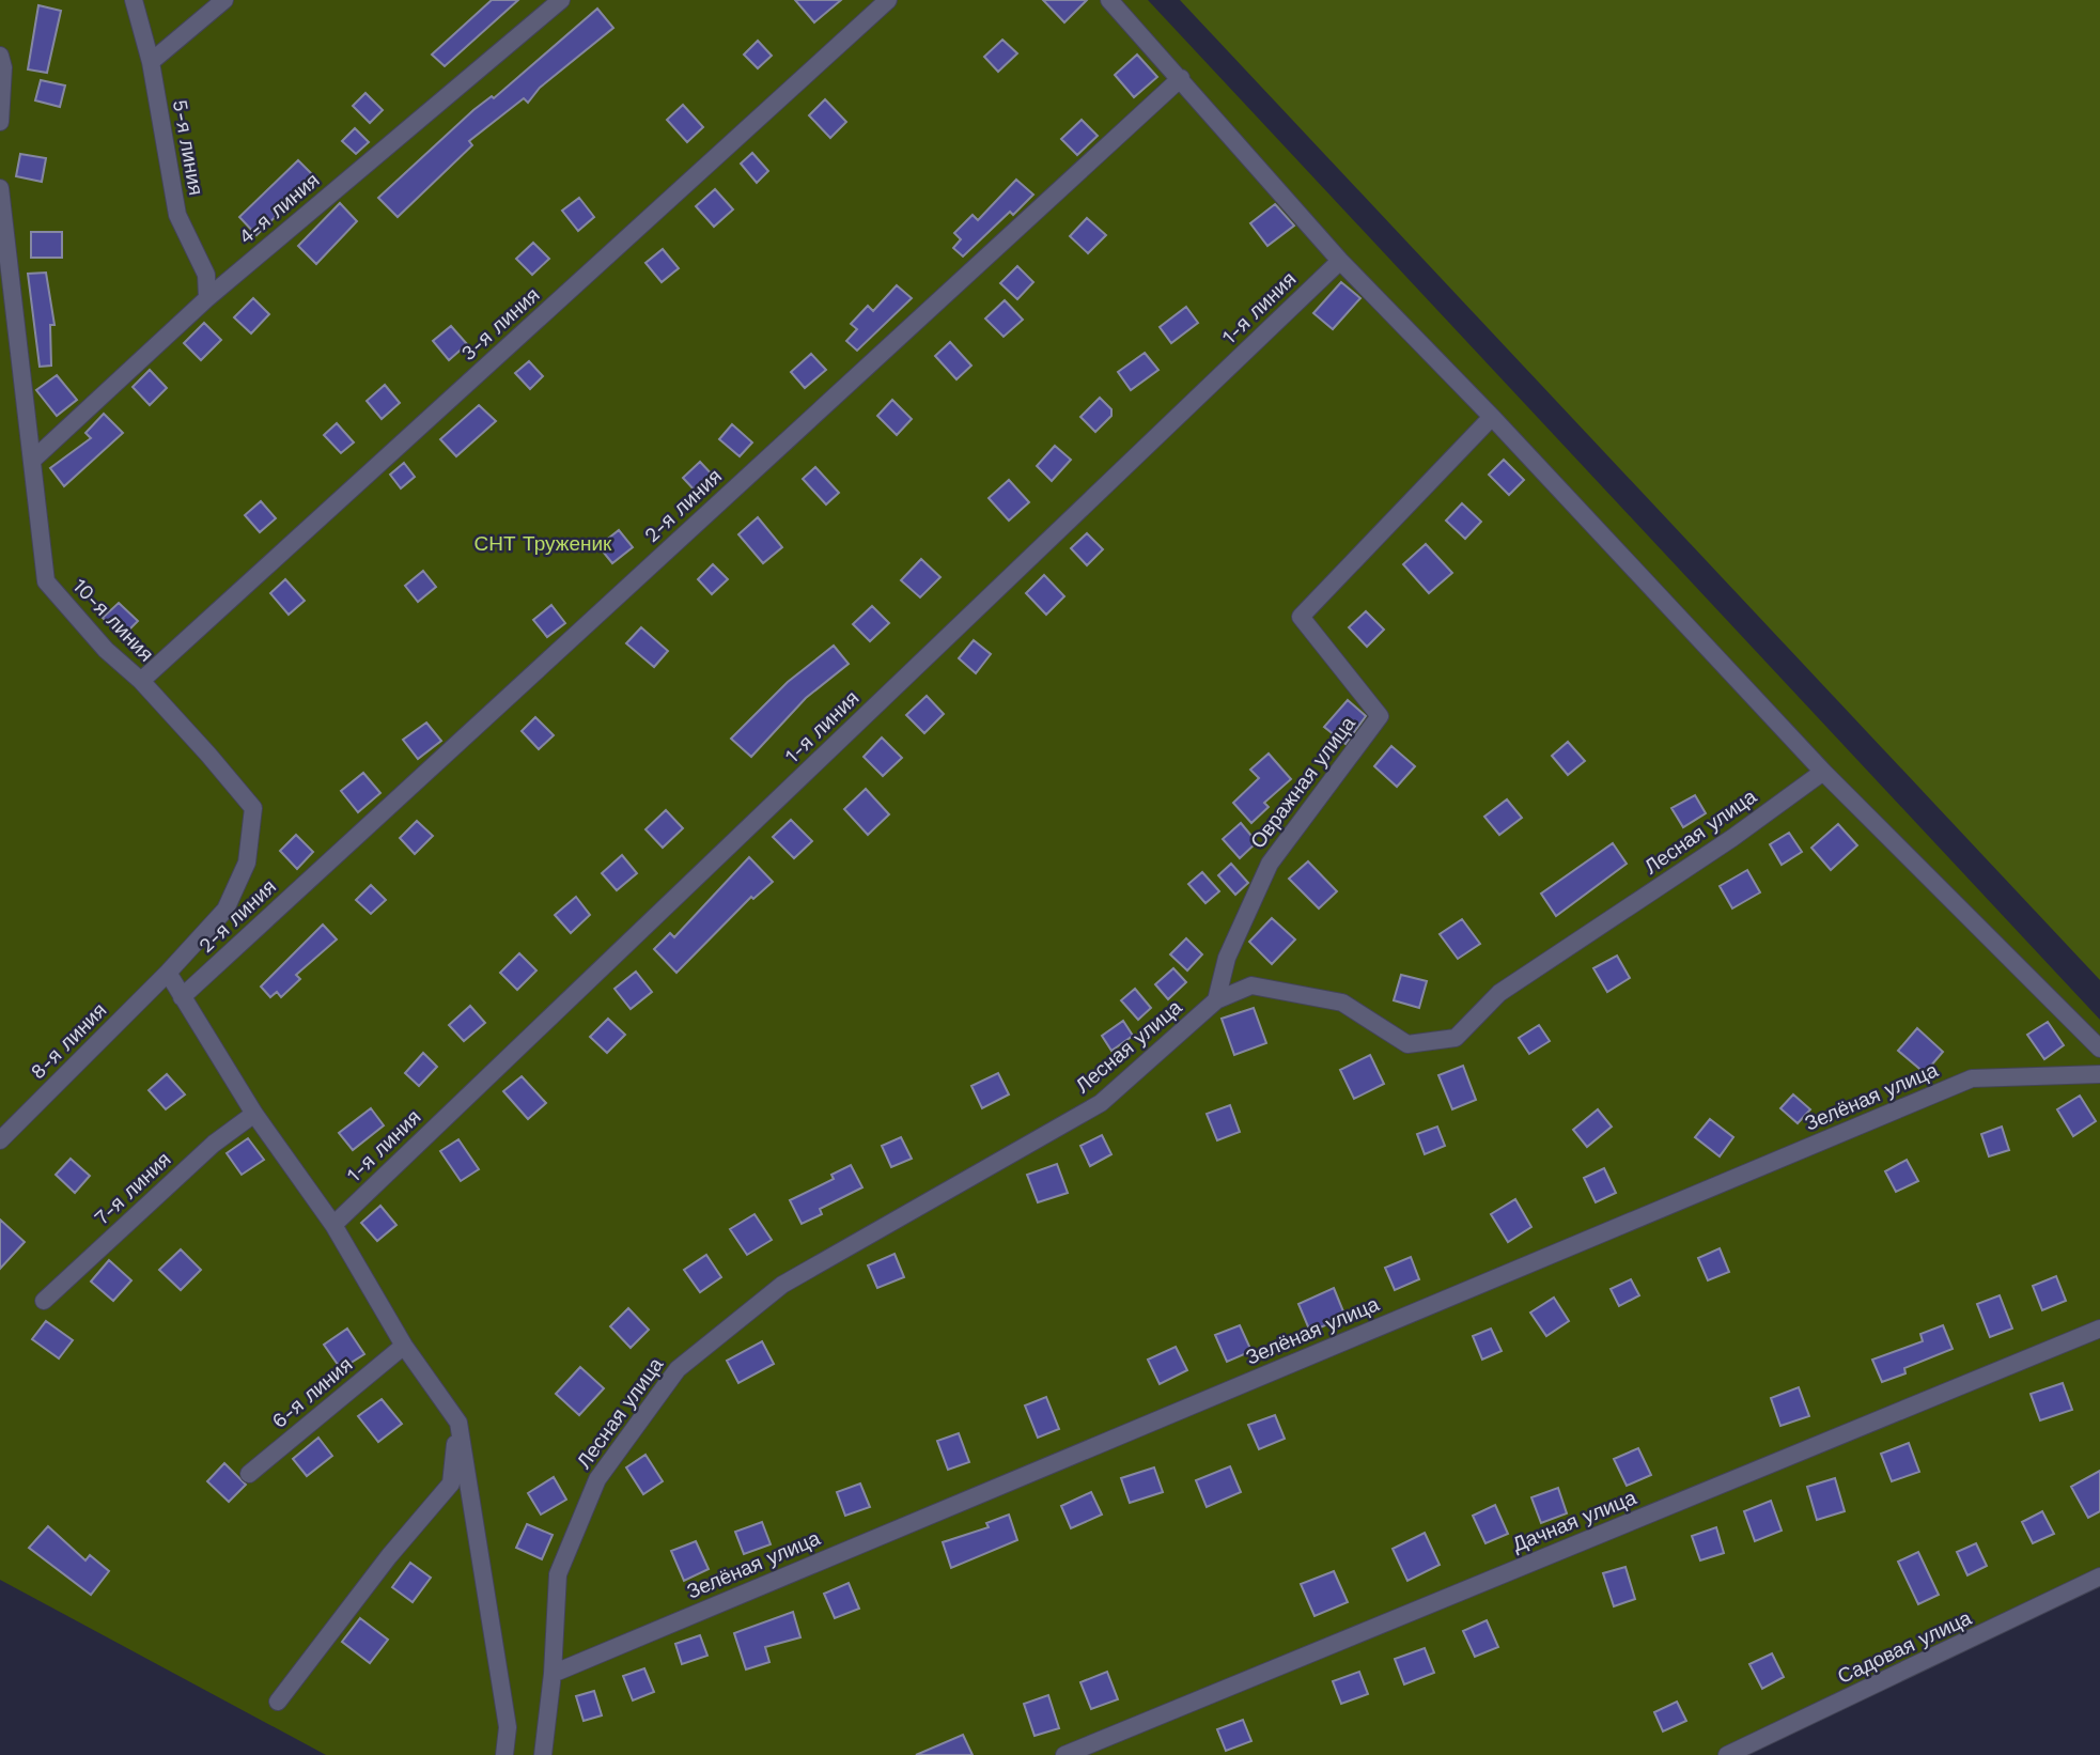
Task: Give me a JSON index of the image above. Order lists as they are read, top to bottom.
{
  "streets": {
    "street": [
      "5-я линия",
      "4-я линия",
      "1-я линия",
      "3-я линия",
      "2-я линия",
      "10-я линия",
      "Овражная улица",
      "Лесная улица",
      "8-я линия",
      "Зелёная улица",
      "7-я линия",
      "6-я линия",
      "Дачная улица",
      "Садовая улица"
    ]
  },
  "crossings": [
    ["5-я линия", "4-я линия"],
    ["4-я линия", "10-я линия"],
    ["3-я линия", "10-я линия"],
    ["10-я линия", "8-я линия"],
    ["Овражная улица", "Лесная улица"],
    ["Лесная улица", "Зелёная улица"]
  ],
  "parks": ["СНТ Труженик"]
}
